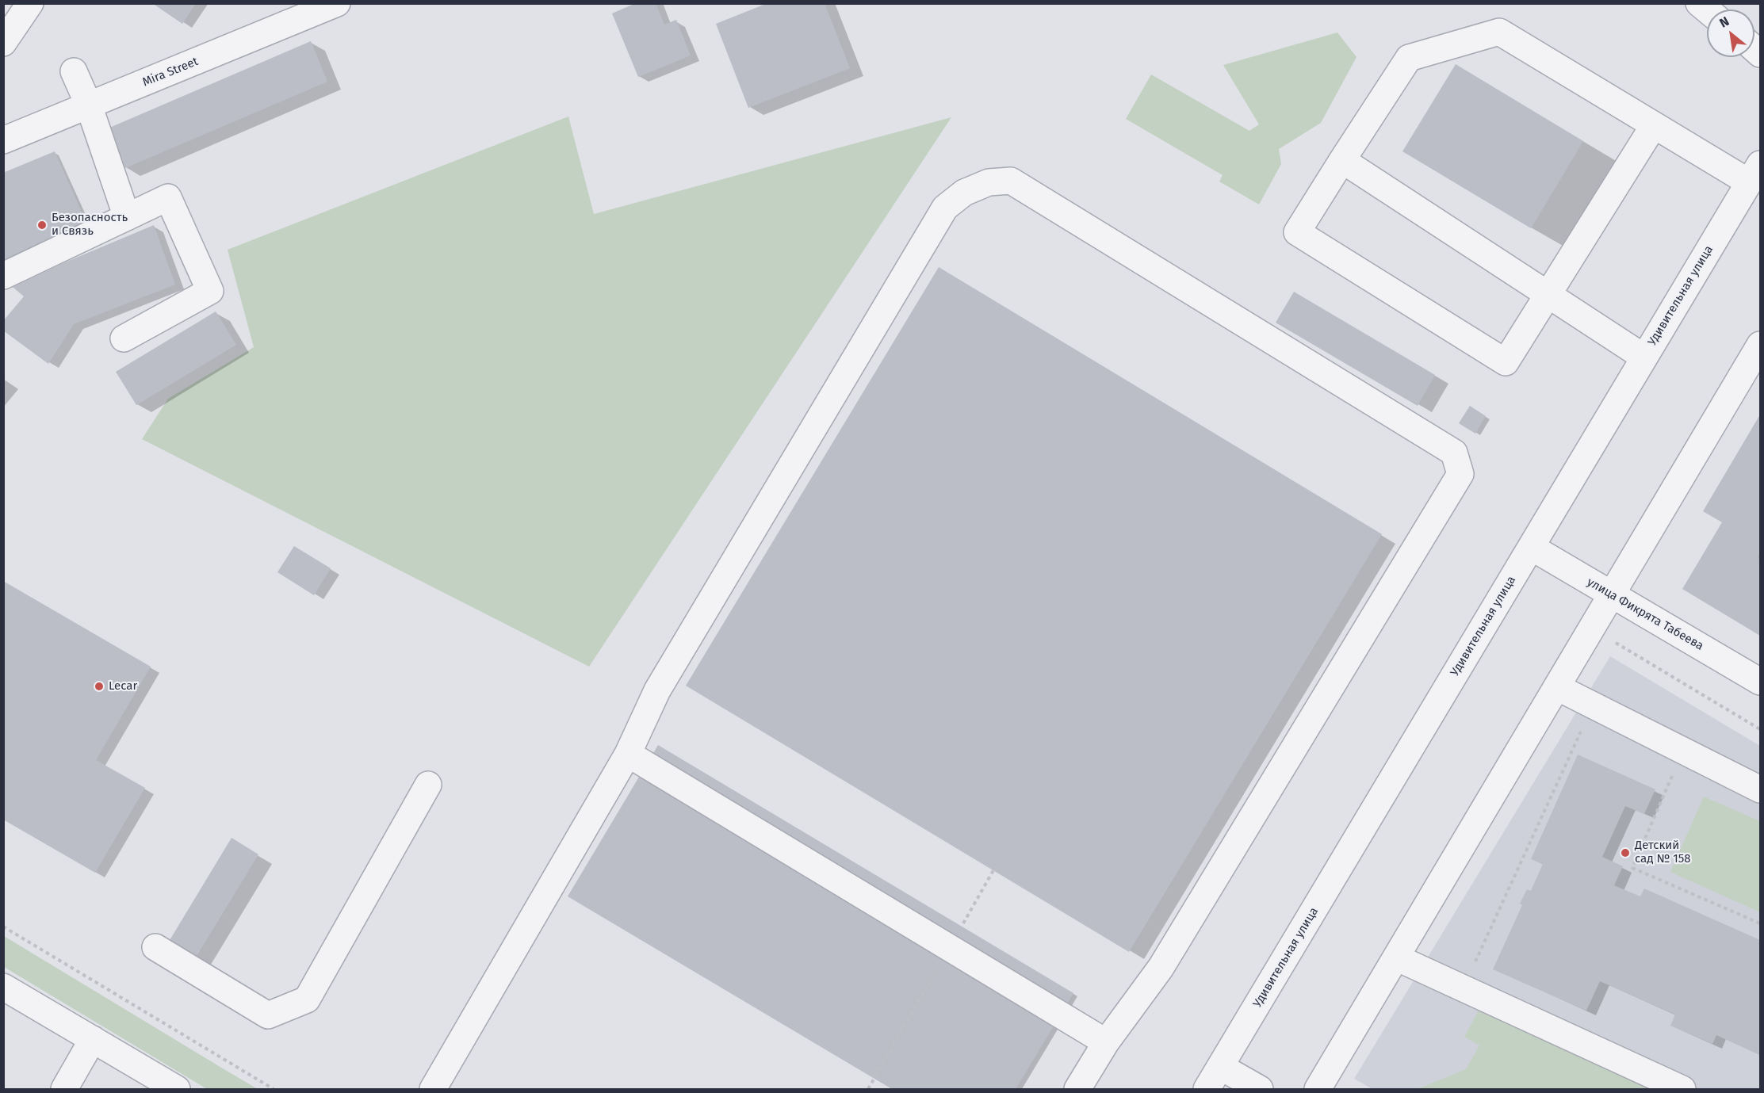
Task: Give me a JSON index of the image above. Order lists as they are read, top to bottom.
{
  "streets": {
    "street": ["Mira Street", "Удивительная улица", "улица Фикрята Табеева"]
  },
  "crossings": [
    ["Удивительная улица", "улица Фикрята Табеева"]
  ],
  "places": ["Безопасность и Связь", "Lecar", "Детский сад № 158"],
  "north": "top left"
}
